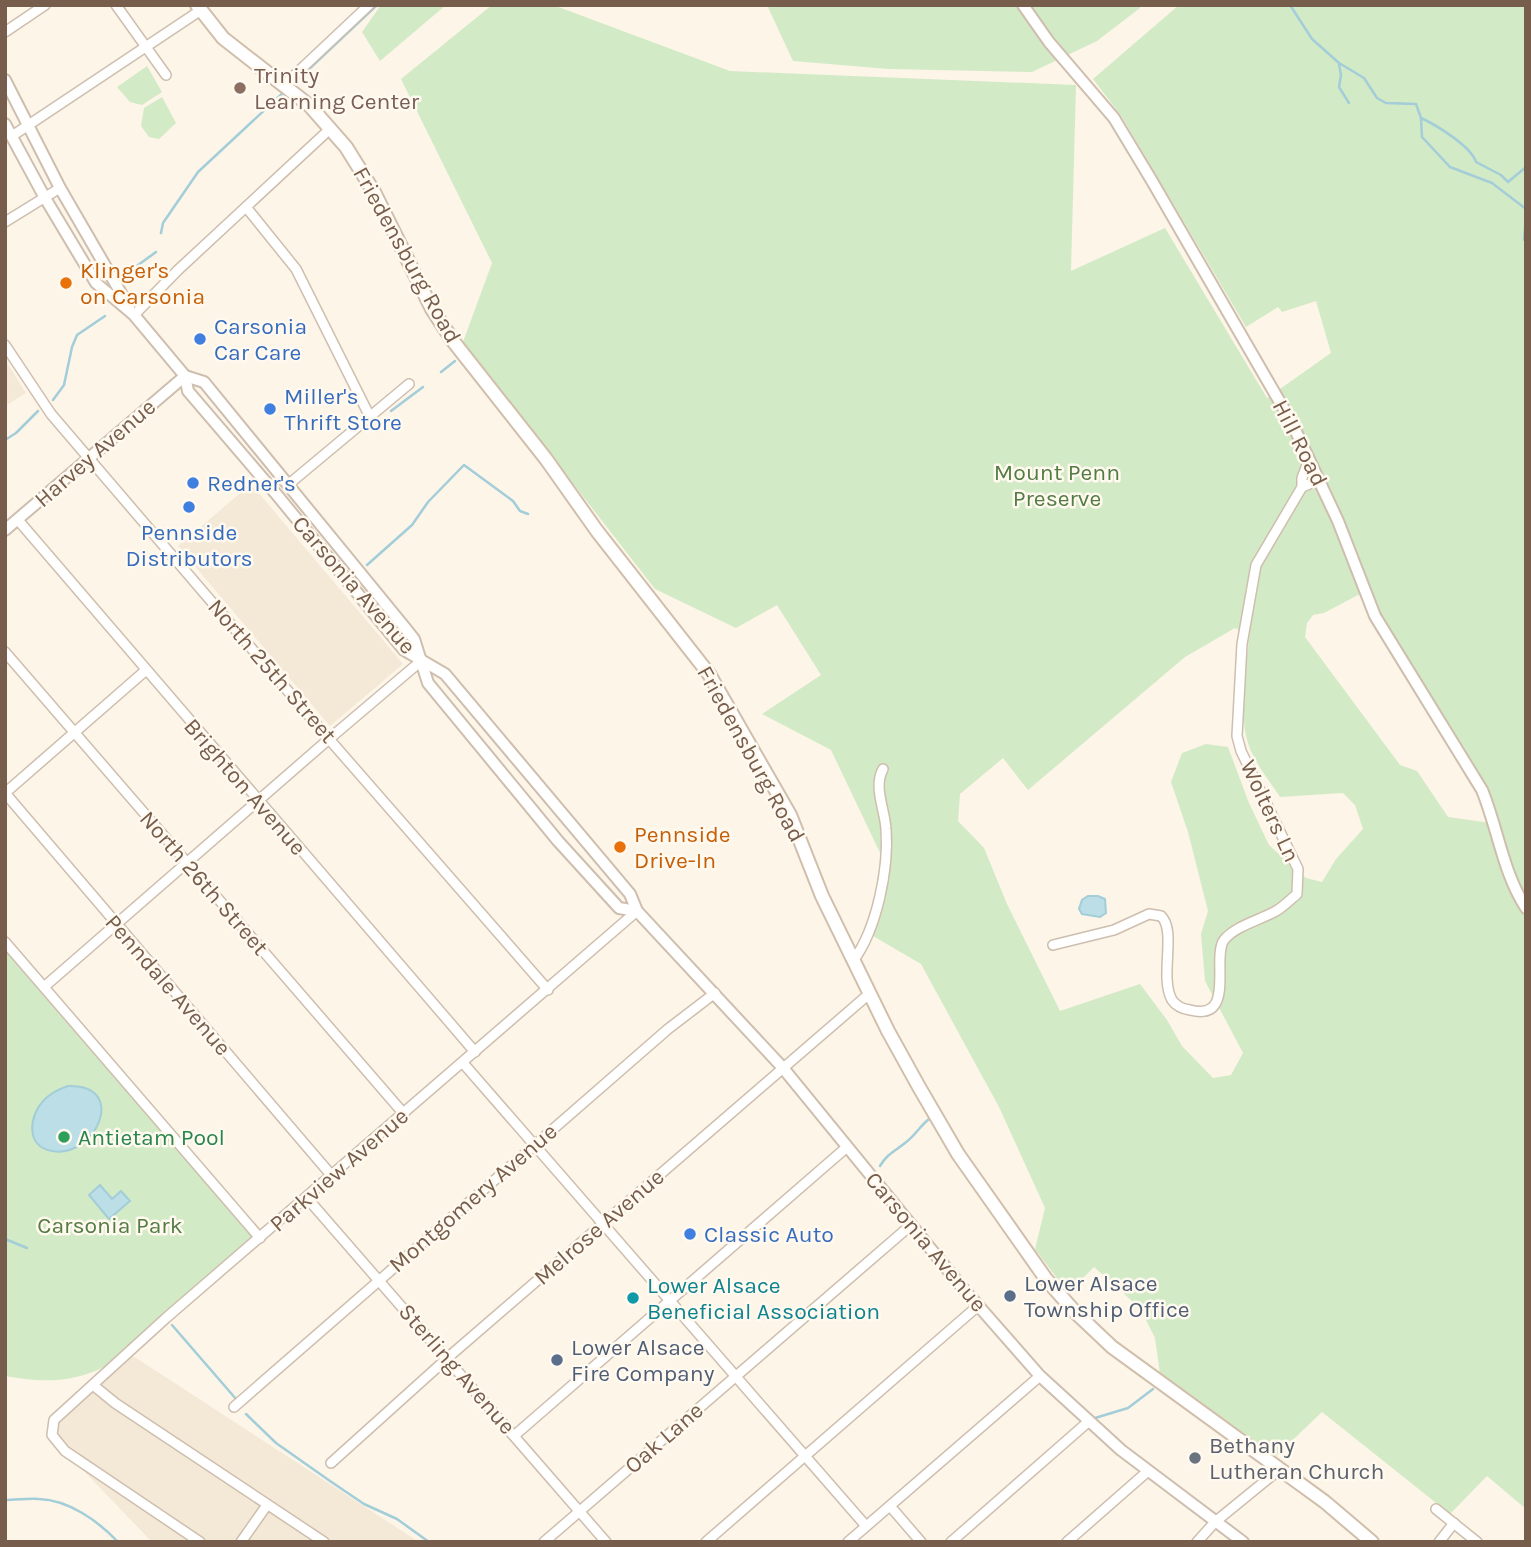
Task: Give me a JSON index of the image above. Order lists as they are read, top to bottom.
{
  "streets": {
    "main road": ["Friedensburg Road"],
    "street": [
      "Hill Road",
      "Harvey Avenue",
      "Carsonia Avenue",
      "North 25th Street",
      "Brighton Avenue",
      "Wolters Ln",
      "North 26th Street",
      "Penndale Avenue",
      "Parkview Avenue",
      "Montgomery Avenue",
      "Melrose Avenue",
      "Sterling Avenue",
      "Oak Lane"
    ]
  },
  "crossings": [
    ["Friedensburg Road", "Melrose Avenue"],
    ["Harvey Avenue", "Carsonia Avenue"],
    ["Harvey Avenue", "North 25th Street"],
    ["Harvey Avenue", "Brighton Avenue"],
    ["Carsonia Avenue", "Parkview Avenue"],
    ["Carsonia Avenue", "Montgomery Avenue"],
    ["Carsonia Avenue", "Melrose Avenue"],
    ["Carsonia Avenue", "Oak Lane"],
    ["North 25th Street", "Parkview Avenue"],
    ["Brighton Avenue", "Parkview Avenue"],
    ["North 26th Street", "Parkview Avenue"],
    ["Penndale Avenue", "Parkview Avenue"],
    ["Parkview Avenue", "Sterling Avenue"],
    ["Montgomery Avenue", "Sterling Avenue"],
    ["Melrose Avenue", "Sterling Avenue"],
    ["Sterling Avenue", "Oak Lane"]
  ],
  "parks": ["Mount Penn Preserve", "Carsonia Park"],
  "places": [
    "Trinity Learning Center",
    "Klinger's on Carsonia",
    "Carsonia Car Care",
    "Miller's Thrift Store",
    "Redner's",
    "Pennside Distributors",
    "Pennside Drive-In",
    "Antietam Pool",
    "Classic Auto",
    "Lower Alsace Township Office",
    "Lower Alsace Beneficial Association",
    "Lower Alsace Fire Company",
    "Bethany Lutheran Church"
  ]
}
